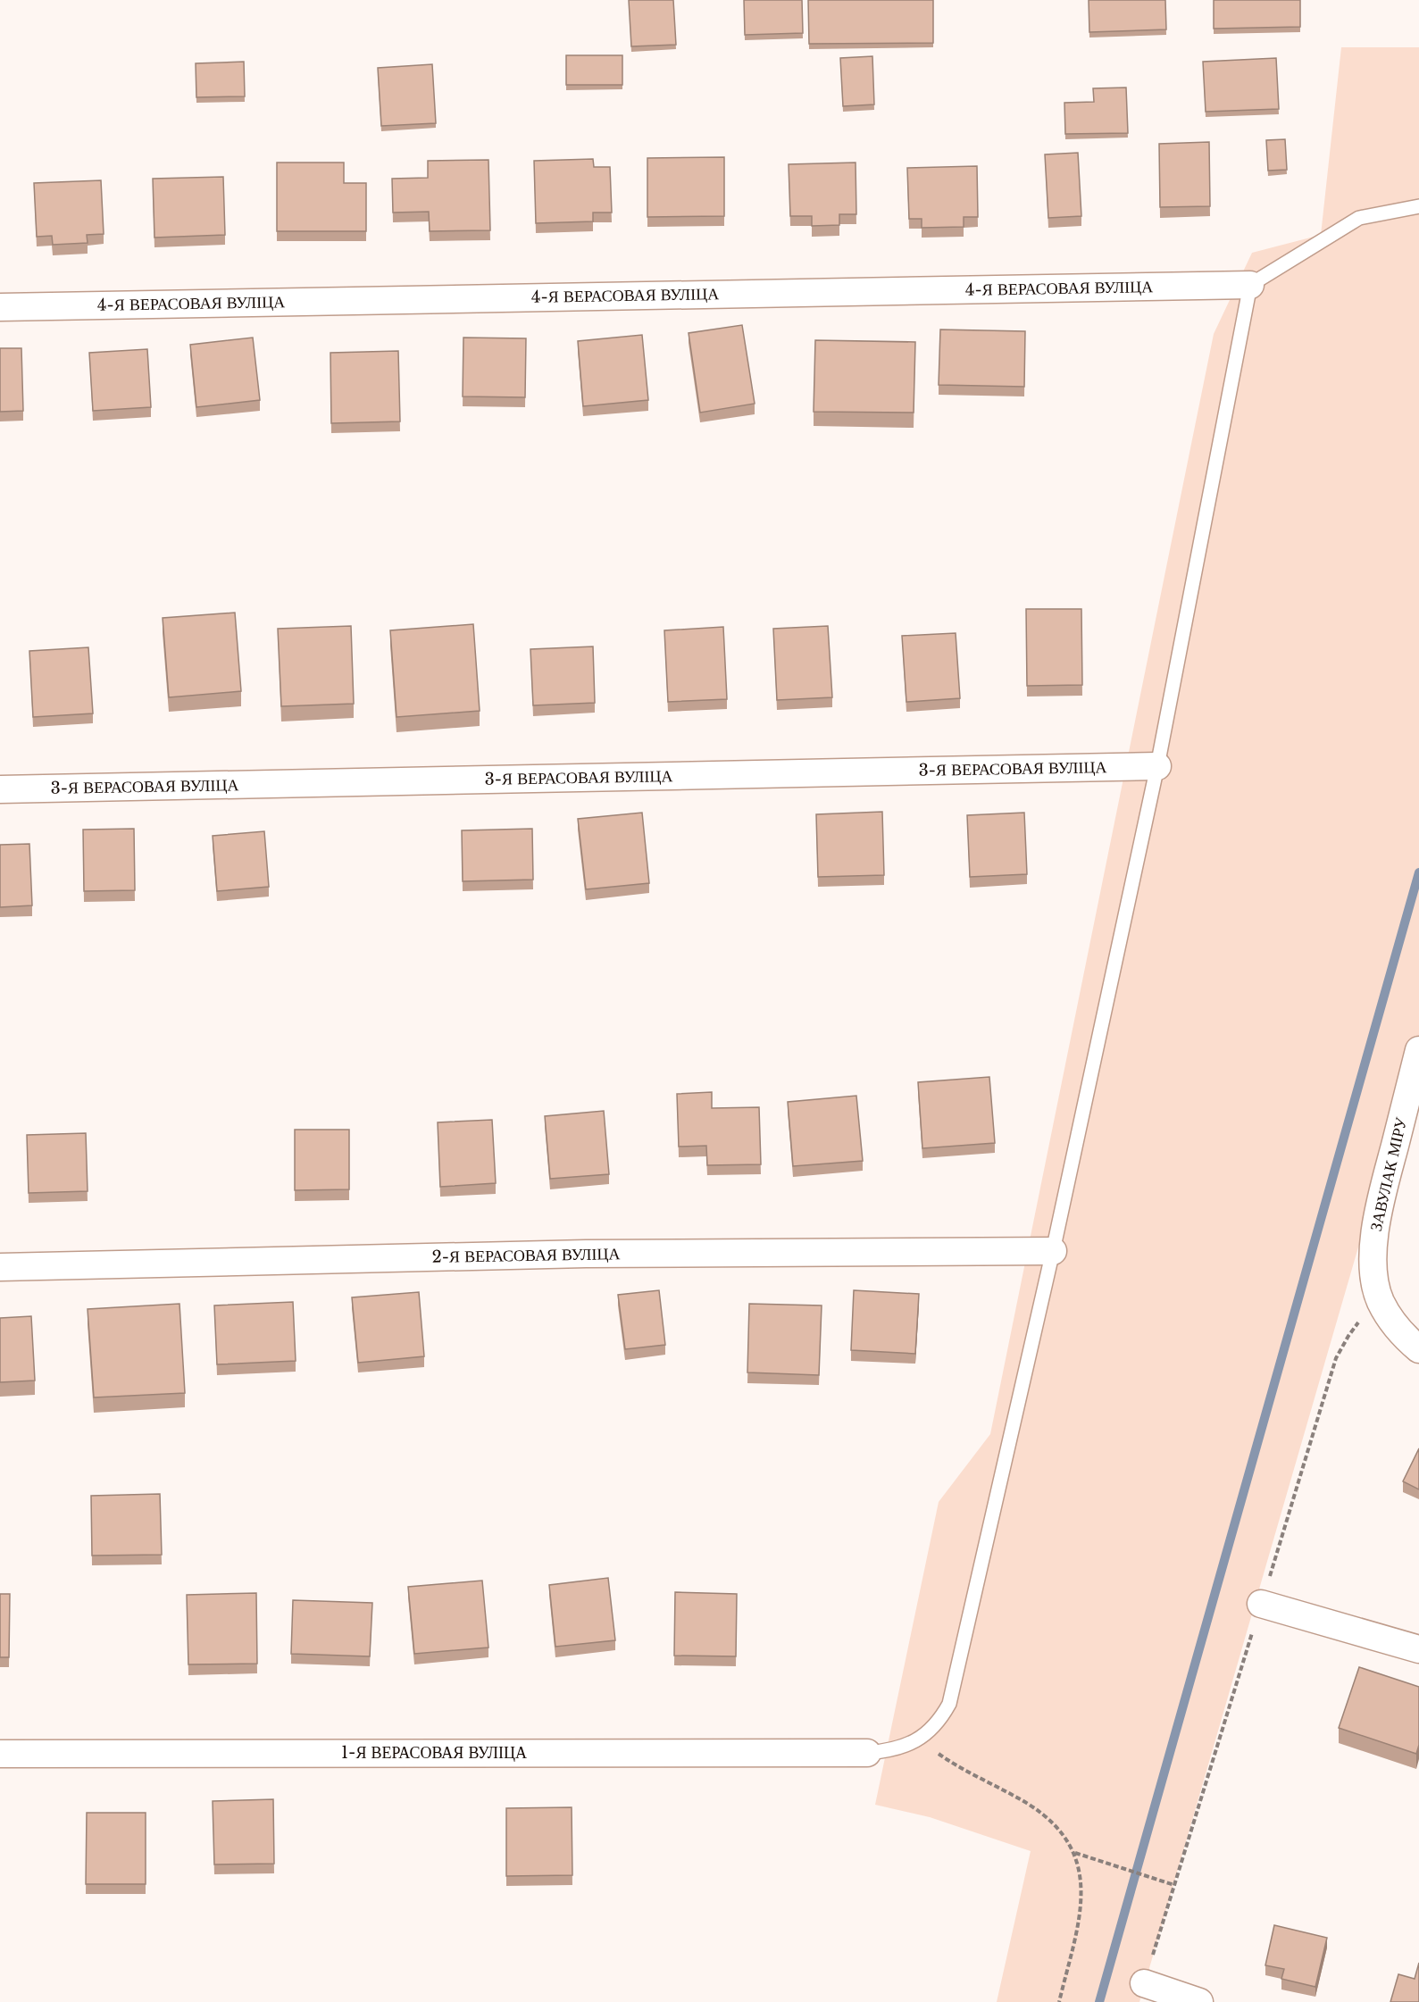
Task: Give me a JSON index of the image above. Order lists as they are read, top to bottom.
{
  "streets": {
    "street": [
      "4-Я ВЕРАСОВАЯ ВУЛІЦА",
      "3-Я ВЕРАСОВАЯ ВУЛІЦА",
      "ЗАВУЛАК МІРУ",
      "2-Я ВЕРАСОВАЯ ВУЛІЦА",
      "1-Я ВЕРАСОВАЯ ВУЛІЦА"
    ]
  }
}
